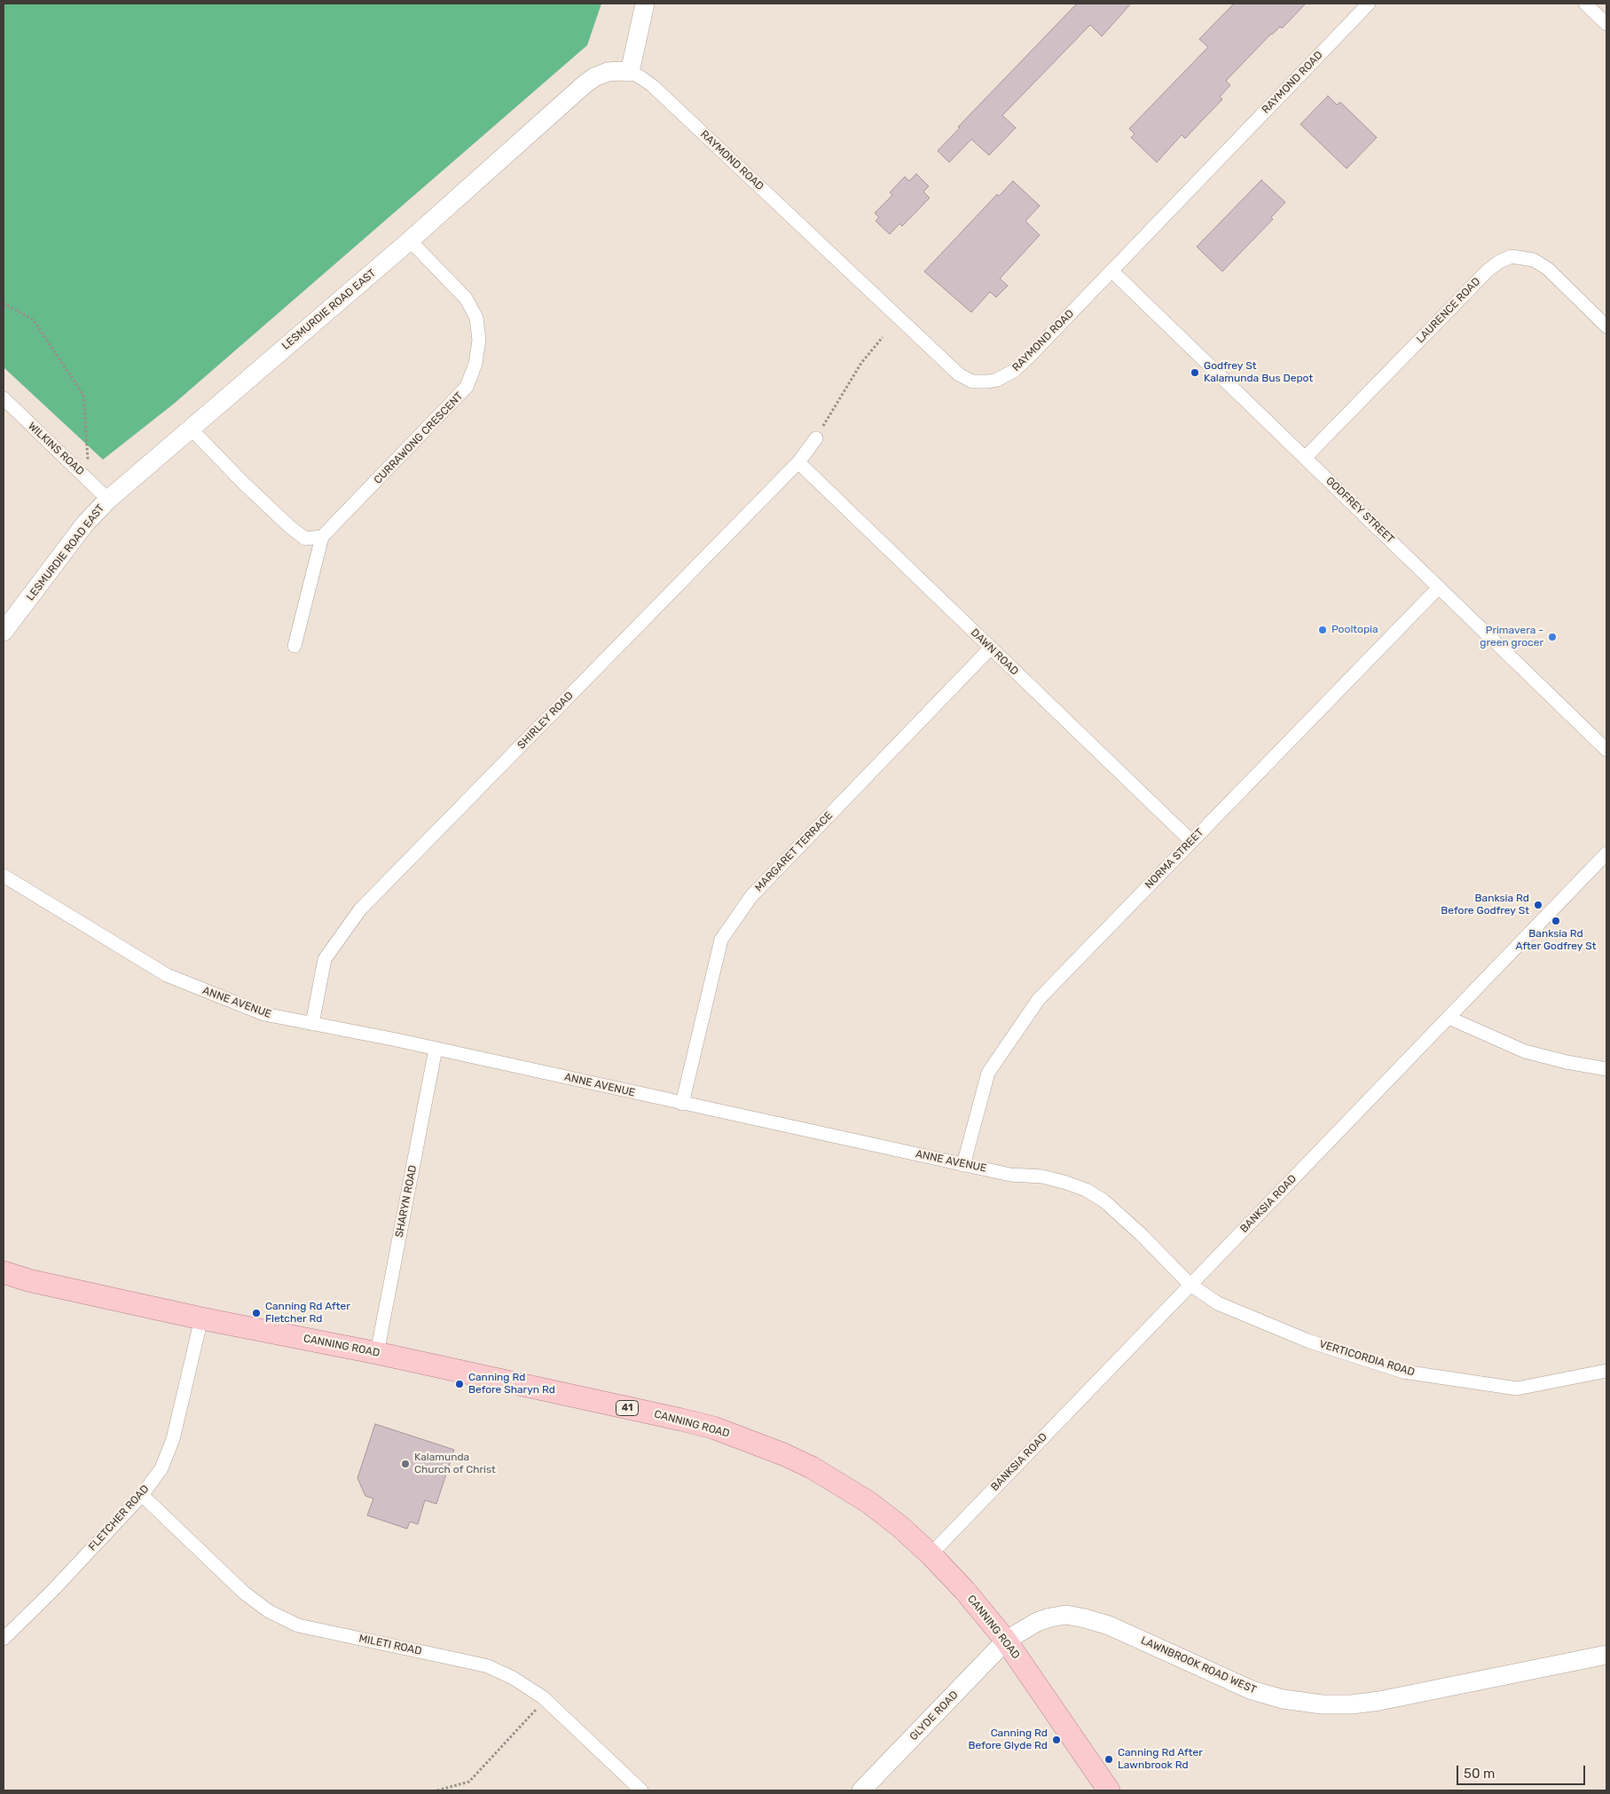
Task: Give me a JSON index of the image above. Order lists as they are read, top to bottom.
{
  "streets": {
    "main road": ["CANNING ROAD", "41"],
    "street": [
      "RAYMOND ROAD",
      "LESMURDIE ROAD EAST",
      "LAURENCE ROAD",
      "CURRAWONG CRESCENT",
      "WILKINS ROAD",
      "GODFREY STREET",
      "DAWN ROAD",
      "SHIRLEY ROAD",
      "MARGARET TERRACE",
      "NORMA STREET",
      "ANNE AVENUE",
      "SHARYN ROAD",
      "BANKSIA ROAD",
      "VERTICORDIA ROAD",
      "FLETCHER ROAD",
      "MILETI ROAD",
      "LAWNBROOK ROAD WEST",
      "GLYDE ROAD"
    ]
  },
  "crossings": [
    ["RAYMOND ROAD", "LESMURDIE ROAD EAST"],
    ["RAYMOND ROAD", "GODFREY STREET"],
    ["LESMURDIE ROAD EAST", "CURRAWONG CRESCENT"],
    ["LESMURDIE ROAD EAST", "WILKINS ROAD"],
    ["LAURENCE ROAD", "GODFREY STREET"],
    ["GODFREY STREET", "NORMA STREET"],
    ["DAWN ROAD", "SHIRLEY ROAD"],
    ["DAWN ROAD", "MARGARET TERRACE"],
    ["DAWN ROAD", "NORMA STREET"],
    ["SHIRLEY ROAD", "ANNE AVENUE"],
    ["MARGARET TERRACE", "ANNE AVENUE"],
    ["NORMA STREET", "ANNE AVENUE"],
    ["ANNE AVENUE", "SHARYN ROAD"],
    ["ANNE AVENUE", "BANKSIA ROAD"],
    ["ANNE AVENUE", "VERTICORDIA ROAD"],
    ["SHARYN ROAD", "CANNING ROAD"],
    ["BANKSIA ROAD", "CANNING ROAD"],
    ["BANKSIA ROAD", "VERTICORDIA ROAD"],
    ["CANNING ROAD", "FLETCHER ROAD"],
    ["CANNING ROAD", "LAWNBROOK ROAD WEST"],
    ["CANNING ROAD", "GLYDE ROAD"],
    ["FLETCHER ROAD", "MILETI ROAD"],
    ["LAWNBROOK ROAD WEST", "GLYDE ROAD"]
  ],
  "places": [
    "Godfrey St Kalamunda Bus Depot",
    "Pooltopia",
    "Primavera - green grocer",
    "Banksia Rd Before Godfrey St",
    "Banksia Rd After Godfrey St",
    "Canning Rd After Fletcher Rd",
    "Canning Rd Before Sharyn Rd",
    "Kalamunda Church of Christ",
    "Canning Rd Before Glyde Rd",
    "Canning Rd After Lawnbrook Rd"
  ],
  "scale_bar": "50 m"
}
